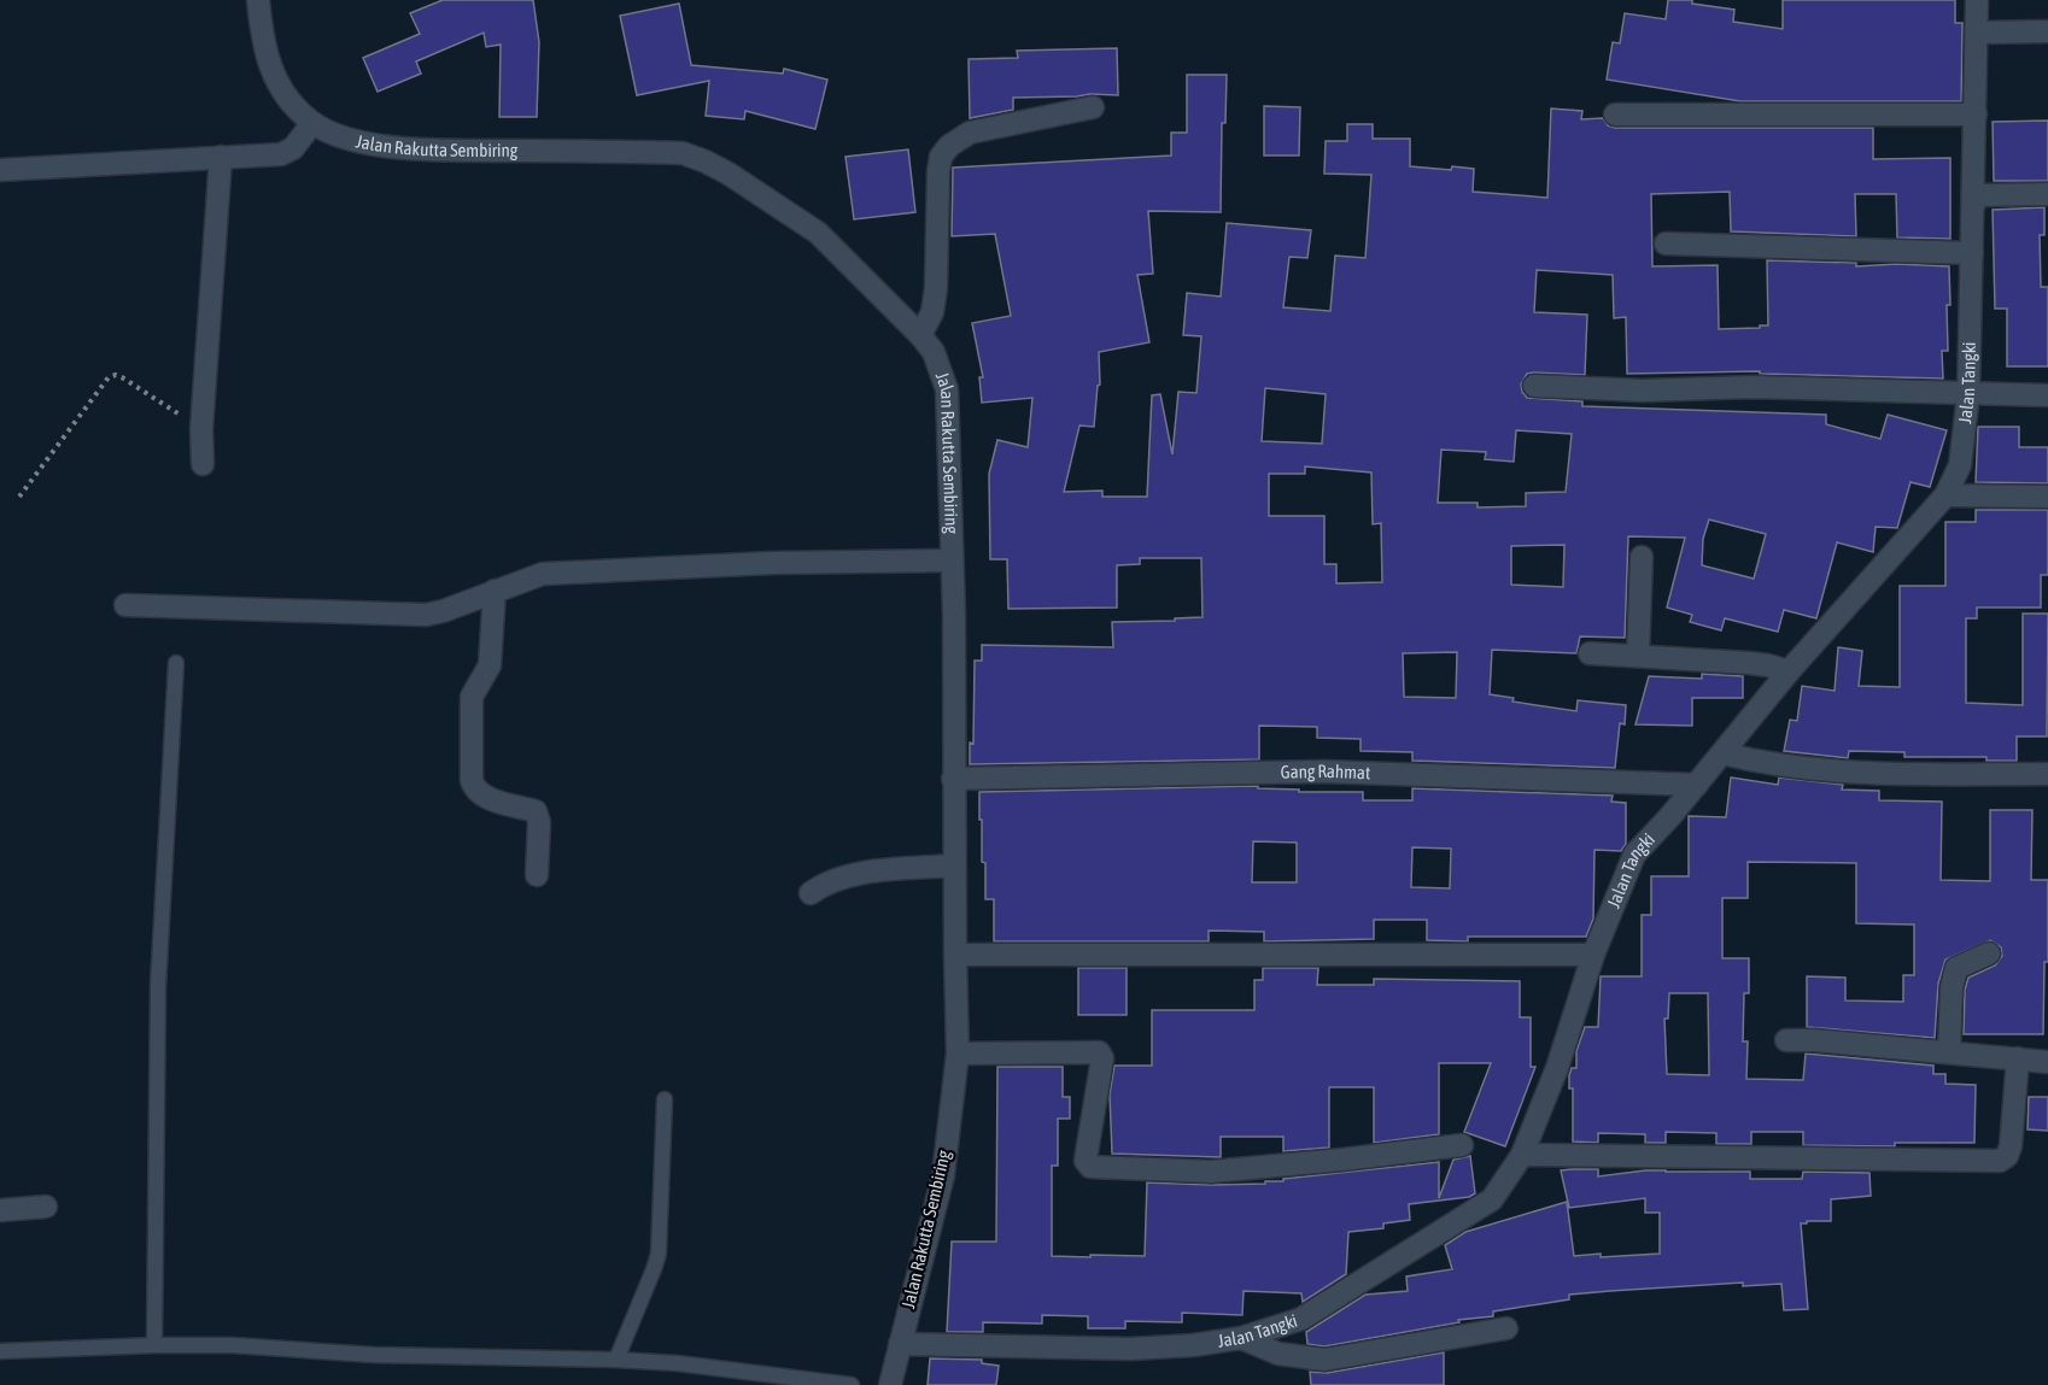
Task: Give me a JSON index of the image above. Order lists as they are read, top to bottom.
{
  "streets": {
    "street": ["Jalan Rakutta Sembiring", "Jalan Tangki", "Gang Rahmat"]
  },
  "crossings": [
    ["Jalan Rakutta Sembiring", "Jalan Tangki"],
    ["Jalan Rakutta Sembiring", "Gang Rahmat"],
    ["Jalan Tangki", "Gang Rahmat"]
  ]
}
